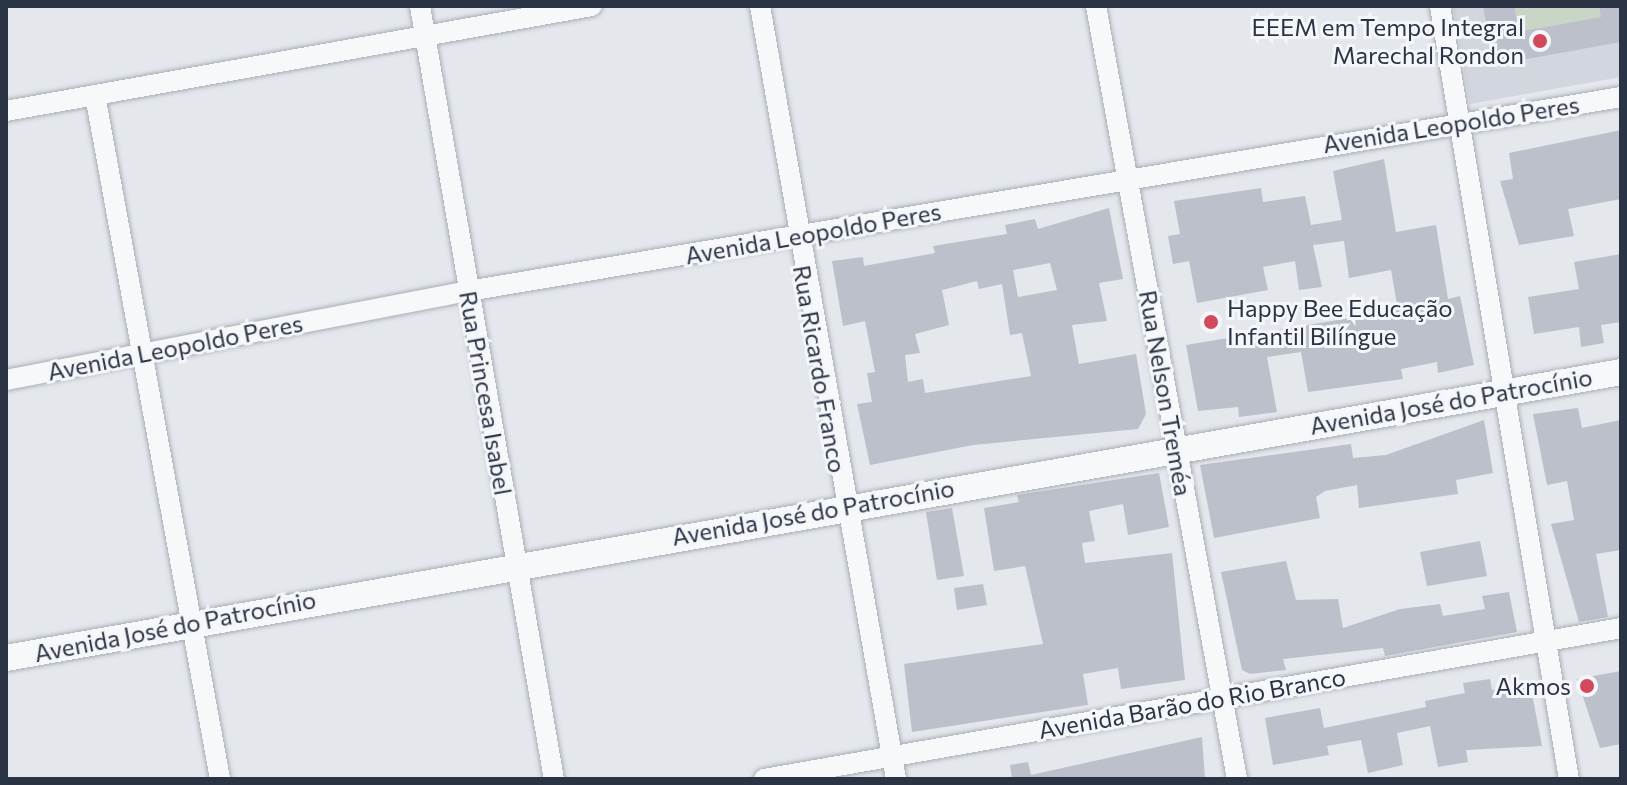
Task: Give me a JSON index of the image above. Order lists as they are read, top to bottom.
{
  "streets": {
    "street": [
      "Avenida Leopoldo Peres",
      "Rua Ricardo Franco",
      "Rua Princesa Isabel",
      "Rua Nelson Treméa",
      "Avenida José do Patrocínio",
      "Avenida Barão do Rio Branco"
    ]
  },
  "crossings": [
    ["Avenida Leopoldo Peres", "Rua Ricardo Franco"],
    ["Avenida Leopoldo Peres", "Rua Princesa Isabel"],
    ["Avenida Leopoldo Peres", "Rua Nelson Treméa"],
    ["Rua Ricardo Franco", "Avenida José do Patrocínio"],
    ["Rua Ricardo Franco", "Avenida Barão do Rio Branco"],
    ["Rua Princesa Isabel", "Avenida José do Patrocínio"],
    ["Rua Nelson Treméa", "Avenida José do Patrocínio"],
    ["Rua Nelson Treméa", "Avenida Barão do Rio Branco"]
  ],
  "places": ["EEEM em Tempo Integral Marechal Rondon", "Happy Bee Educação Infantil Bilíngue", "Akmos"]
}
